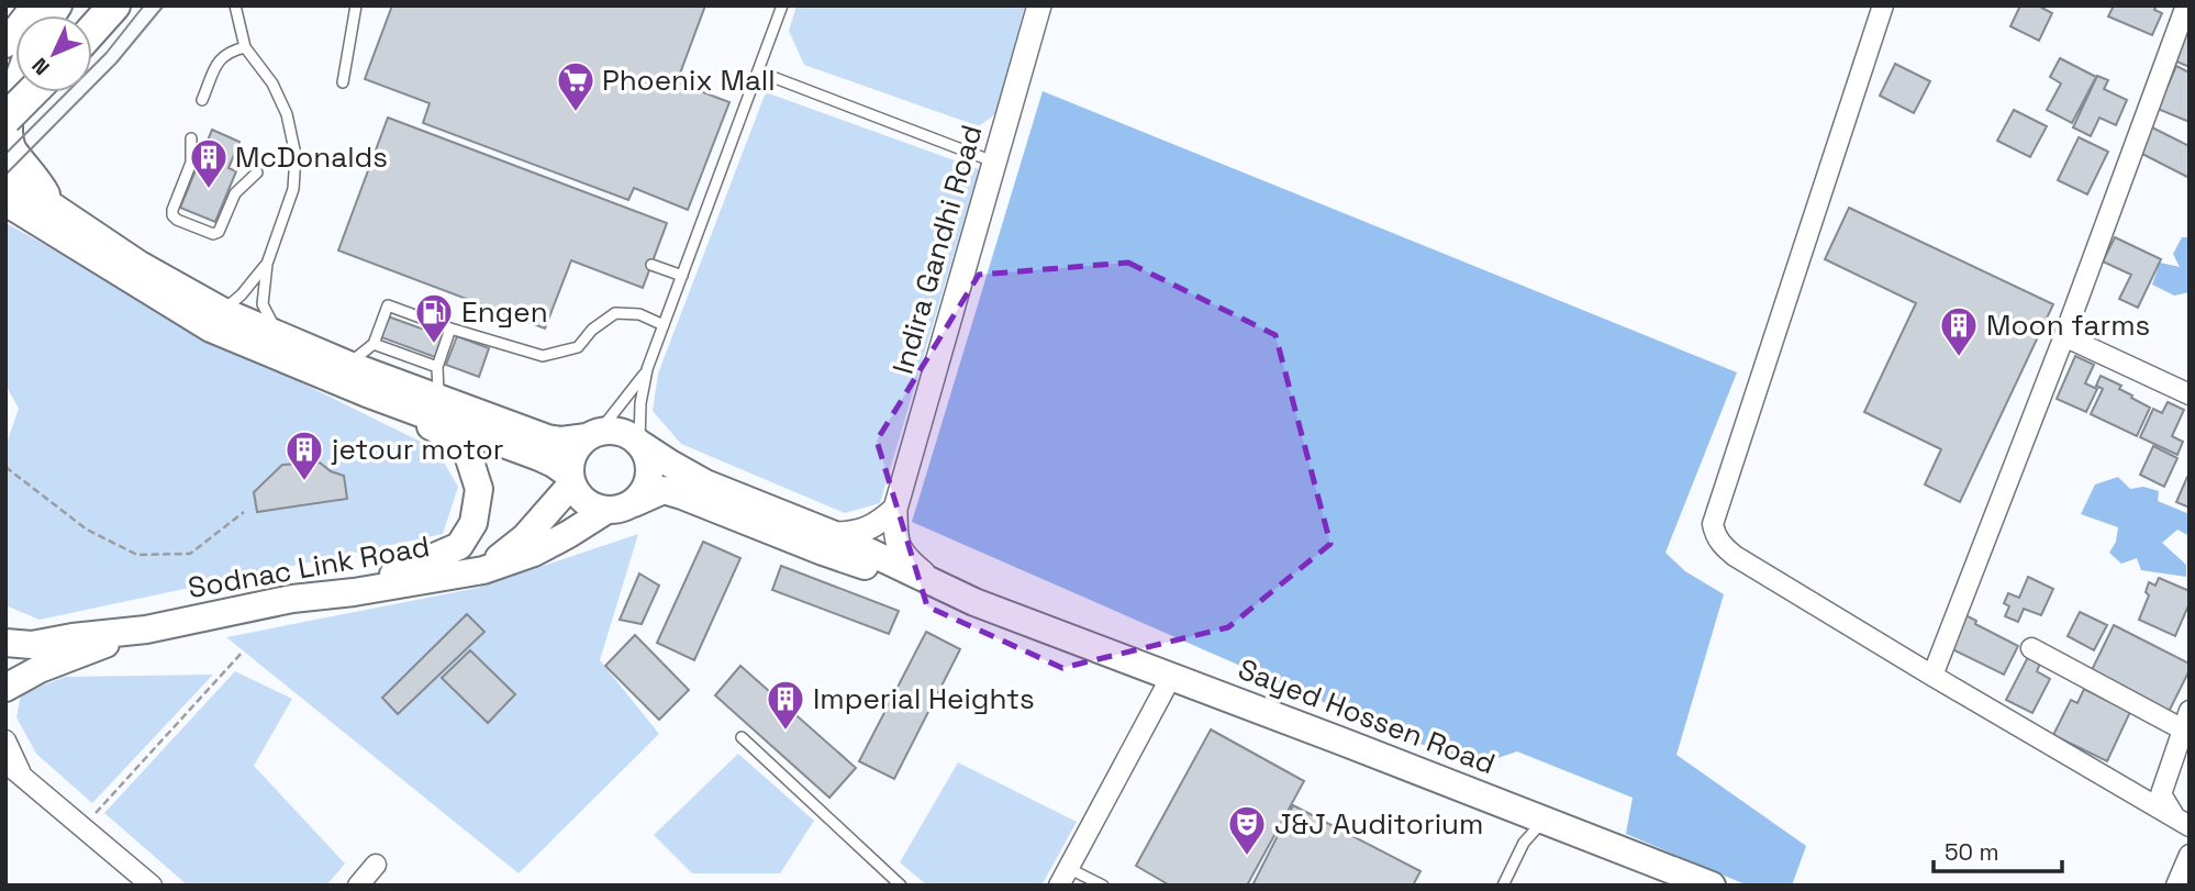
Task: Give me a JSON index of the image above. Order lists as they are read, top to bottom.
{
  "streets": {
    "main road": ["Sodnac Link Road", "Sayed Hossen Road"],
    "street": ["Indira Gandhi Road"]
  },
  "crossings": [
    ["Indira Gandhi Road", "Sayed Hossen Road"],
    ["Sodnac Link Road", "Sayed Hossen Road"]
  ],
  "places": {
    "supermarket": ["Phoenix Mall"],
    "building": [
      "McDonalds",
      "Moon farms",
      "jetour motor",
      "Imperial Heights"
    ],
    "fuel station": ["Engen"],
    "theatre": ["J&J Auditorium"]
  },
  "scale_bar": "50 m",
  "north": "bottom left"
}
